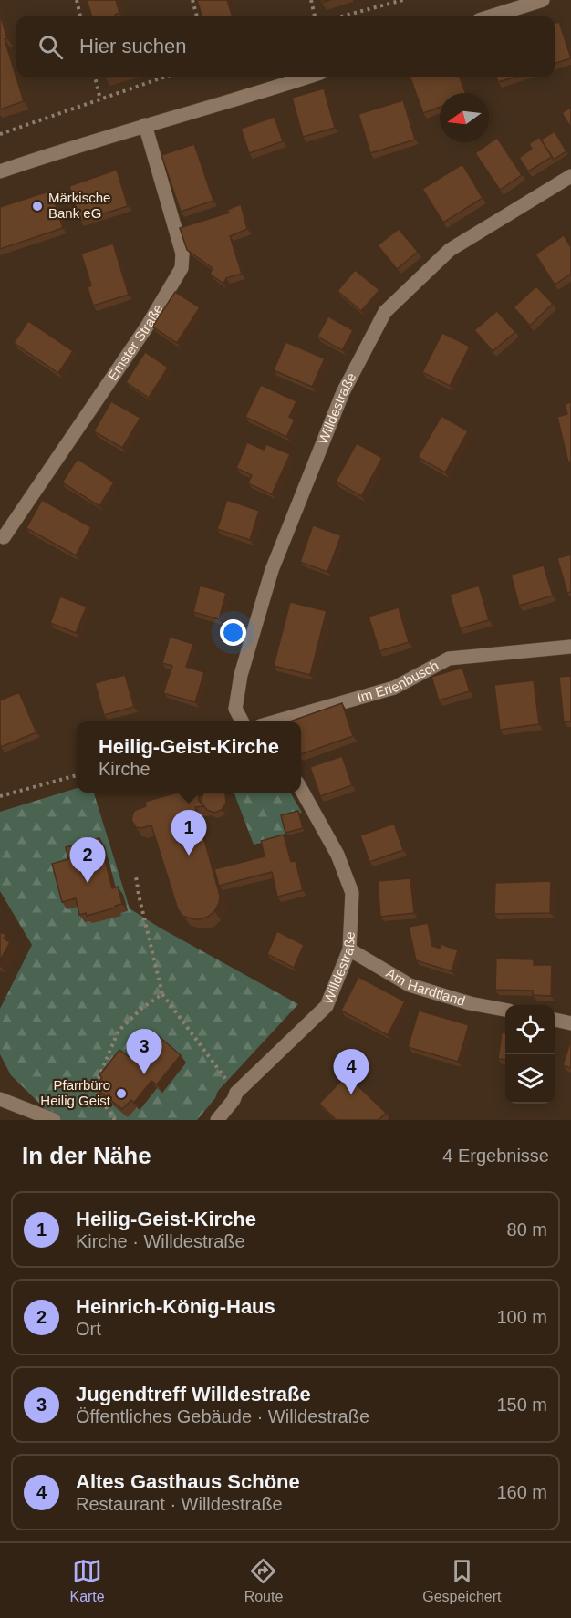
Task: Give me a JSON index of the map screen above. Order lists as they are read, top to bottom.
{
  "streets": {
    "street": [
      "Emster Straße",
      "Willdestraße",
      "Im Erlenbusch",
      "Am Hardtland"
    ]
  },
  "crossings": [
    ["Willdestraße", "Am Hardtland"]
  ],
  "places": ["Märkische Bank eG", "Pfarrbüro Heilig Geist"],
  "north": "left",
  "page": {
    "search": "Hier suchen",
    "popup": ["Heilig-Geist-Kirche", "Kirche"],
    "pins": [
      "1",
      "2",
      "3",
      "4"
    ],
    "heading": ["In der Nähe", "4 Ergebnisse"],
    "list": [
      {
        "mark": "1",
        "name": "Heilig-Geist-Kirche",
        "note": "Kirche · Willdestraße",
        "value": "80 m"
      },
      {
        "mark": "2",
        "name": "Heinrich-König-Haus",
        "note": "Ort",
        "value": "100 m"
      },
      {
        "mark": "3",
        "name": "Jugendtreff Willdestraße",
        "note": "Öffentliches Gebäude · Willdestraße",
        "value": "150 m"
      },
      {
        "mark": "4",
        "name": "Altes Gasthaus Schöne",
        "note": "Restaurant · Willdestraße",
        "value": "160 m"
      }
    ],
    "nav": ["Karte", "Route", "Gespeichert"]
  }
}
